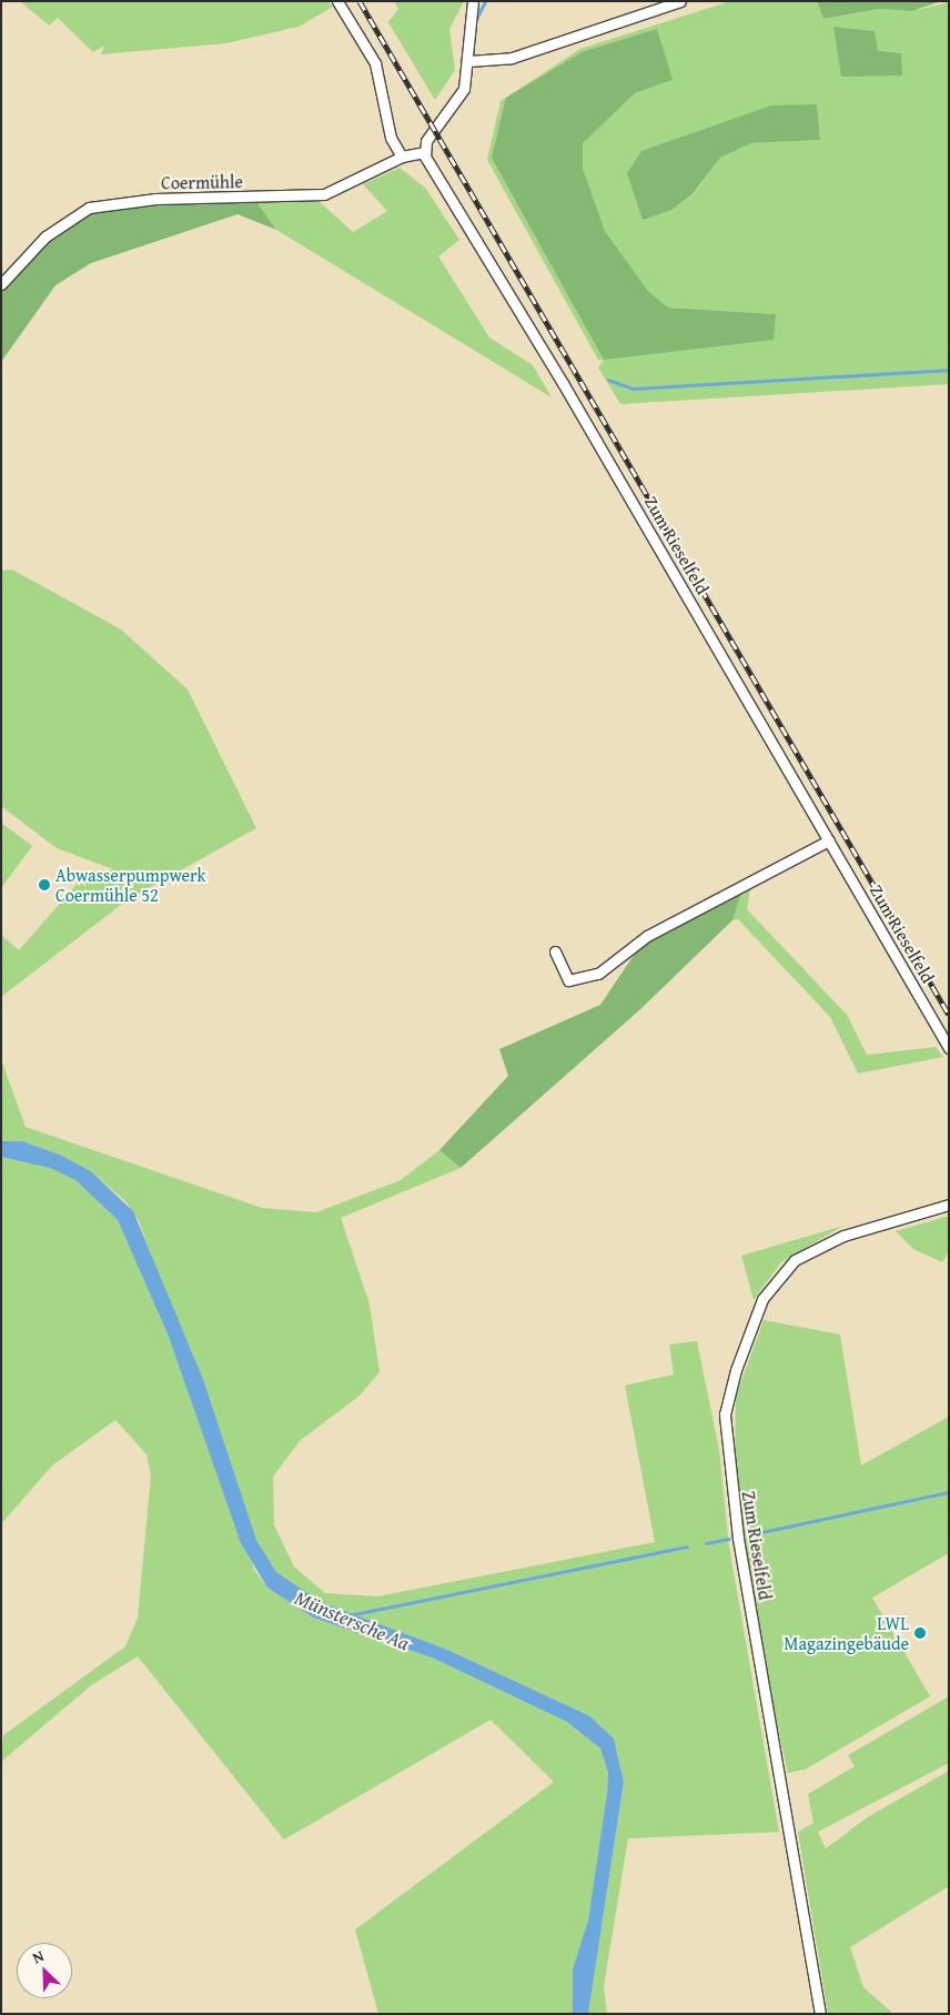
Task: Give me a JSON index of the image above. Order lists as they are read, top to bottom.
{
  "streets": {
    "street": ["Coermühle", "Zum Rieselfeld"]
  },
  "crossings": [
    ["Coermühle", "Zum Rieselfeld"]
  ],
  "water": ["Münstersche Aa"],
  "places": ["Abwasserpumpwerk Coermühle 52", "LWL Magazingebäude"],
  "north": "top left"
}
